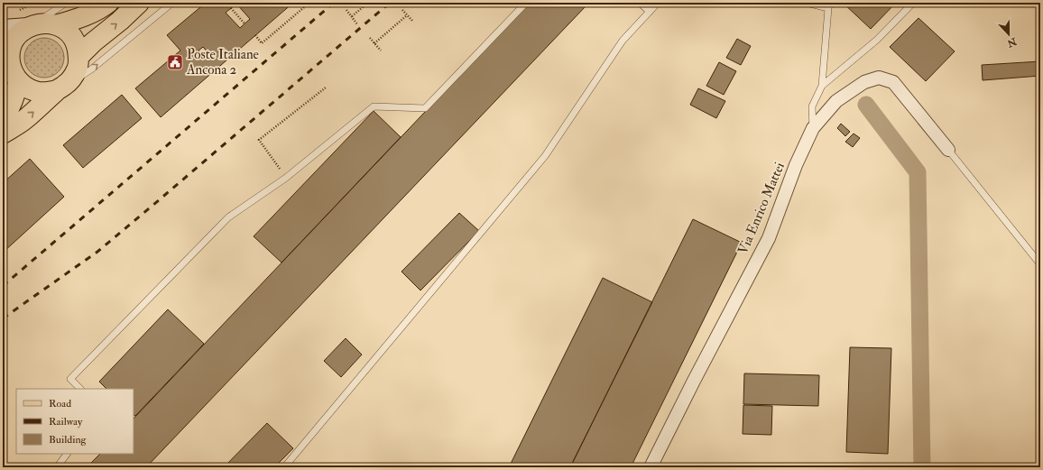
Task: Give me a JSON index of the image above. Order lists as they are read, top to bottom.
{
  "streets": {
    "street": ["Via Enrico Mattei"]
  },
  "places": {
    "public building": ["Poste Italiane Ancona 2"]
  },
  "legend": ["Road", "Railway", "Building"],
  "north": "bottom"
}
